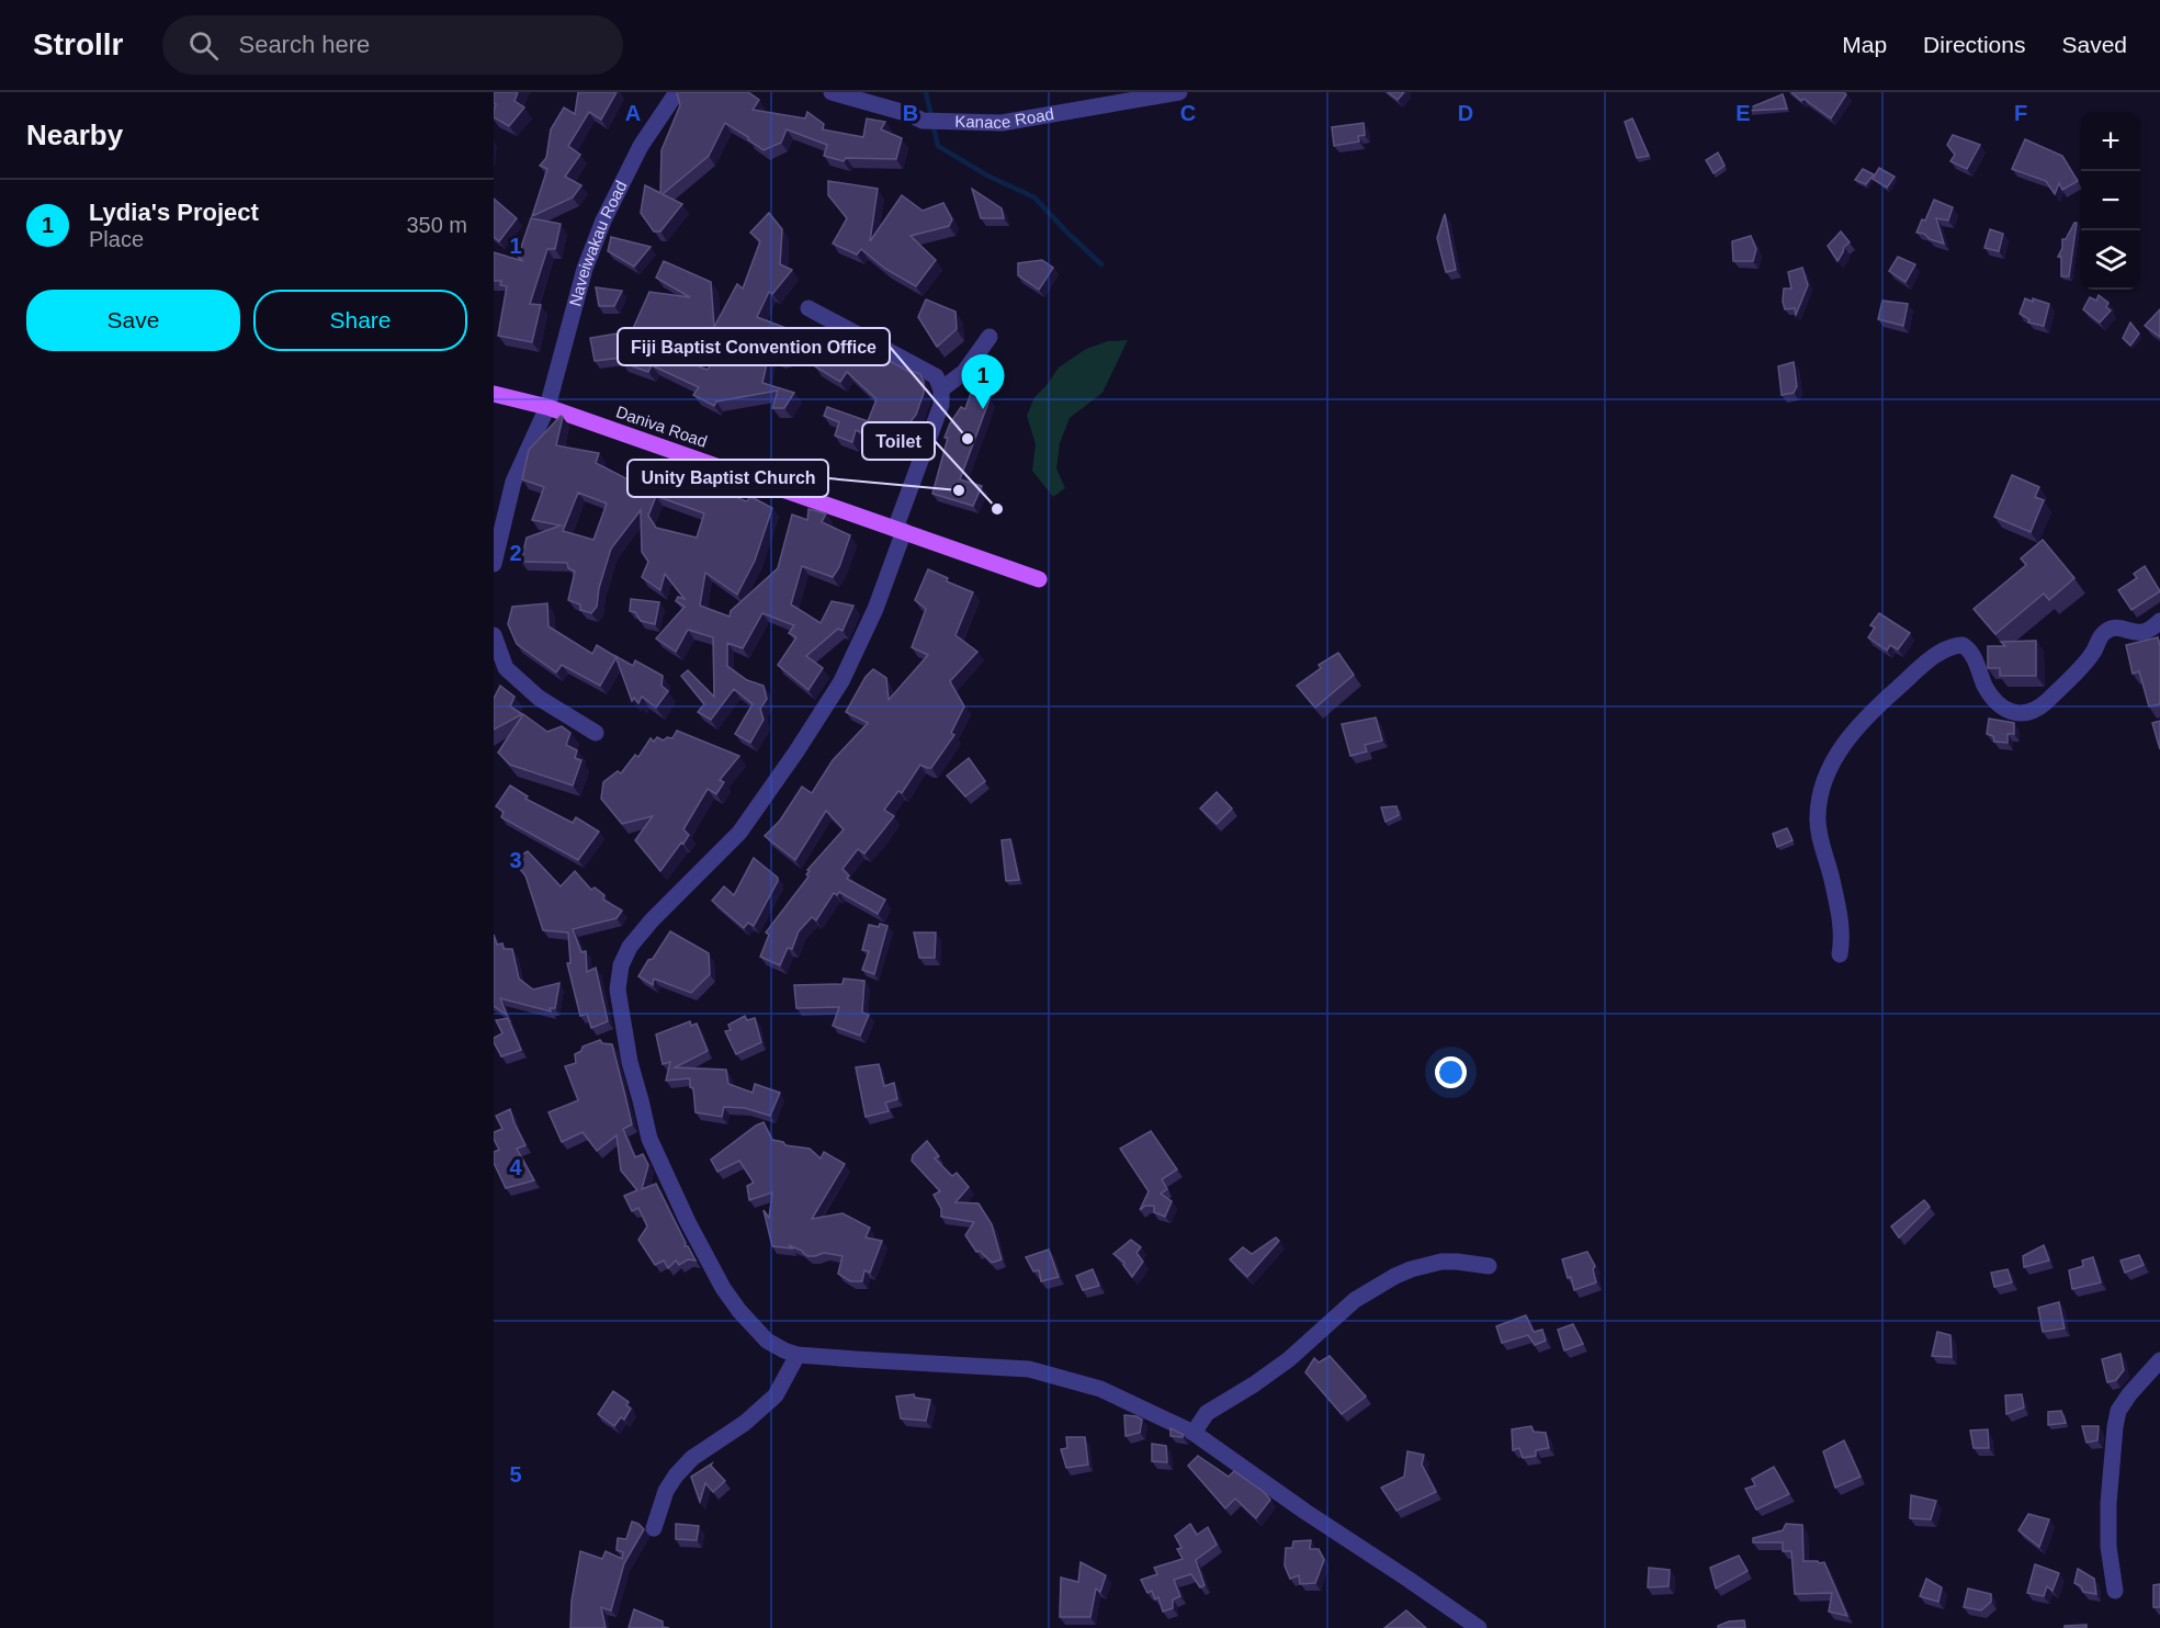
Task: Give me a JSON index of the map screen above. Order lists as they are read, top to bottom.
{
  "streets": {
    "main road": ["Daniva Road"],
    "street": ["Kanace Road", "Naveiwakau Road"]
  },
  "crossings": [
    ["Naveiwakau Road", "Daniva Road"]
  ],
  "places": ["Fiji Baptist Convention Office", "Unity Baptist Church", "Toilet"],
  "page": {
    "header": "Strollr",
    "search": "Search here",
    "nav": ["Map", "Directions", "Saved"],
    "heading": "Nearby",
    "map_buttons": ["+", "−"],
    "list": [
      {
        "mark": "1",
        "name": "Lydia's Project",
        "note": "Place",
        "value": "350 m"
      }
    ],
    "buttons": ["Save", "Share"],
    "pins": "1"
  },
  "grid": {
    "columns": [
      "A",
      "B",
      "C",
      "D",
      "E",
      "F"
    ],
    "rows": [
      "1",
      "2",
      "3",
      "4",
      "5"
    ]
  }
}
